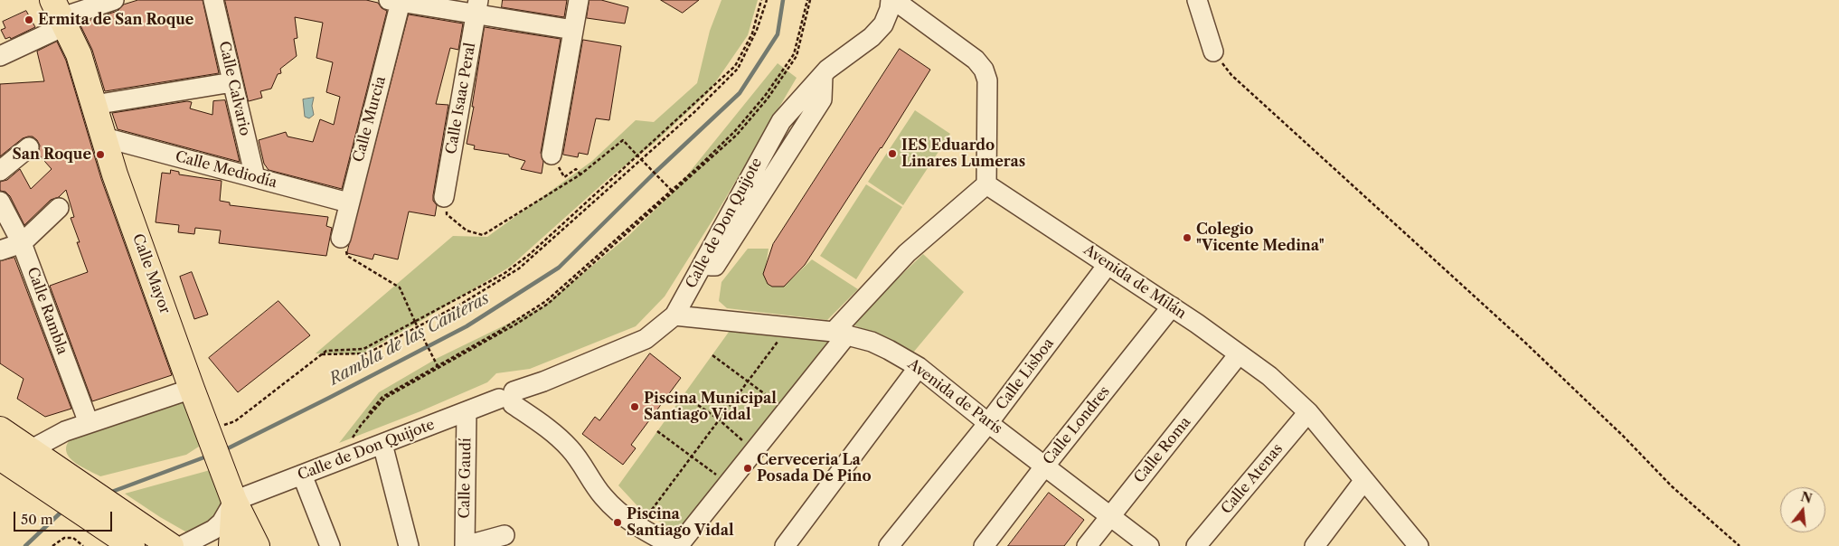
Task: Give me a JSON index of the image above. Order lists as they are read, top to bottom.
{
  "streets": {
    "main road": ["Calle Mayor"],
    "street": [
      "Calle Calvario",
      "Calle Isaac Peral",
      "Calle Murcia",
      "Calle Mediodía",
      "Calle de Don Quijote",
      "Avenida de Milán",
      "Calle Rambla",
      "Calle Lisboa",
      "Avenida de París",
      "Calle Londres",
      "Calle Roma",
      "Calle Gaudí",
      "Calle Atenas"
    ]
  },
  "crossings": [
    ["Calle Calvario", "Calle Mediodía"],
    ["Calle Murcia", "Calle Mediodía"],
    ["Calle Mediodía", "Calle Mayor"],
    ["Calle de Don Quijote", "Calle Mayor"],
    ["Calle de Don Quijote", "Avenida de París"],
    ["Calle de Don Quijote", "Calle Gaudí"],
    ["Avenida de Milán", "Calle Lisboa"],
    ["Avenida de Milán", "Calle Londres"],
    ["Avenida de Milán", "Calle Roma"],
    ["Avenida de Milán", "Calle Atenas"],
    ["Calle Lisboa", "Avenida de París"],
    ["Avenida de París", "Calle Londres"],
    ["Avenida de París", "Calle Roma"]
  ],
  "water": ["Rambla de las Canteras"],
  "places": [
    "Ermita de San Roque",
    "IES Eduardo Linares Lumeras",
    "San Roque",
    "Colegio \"Vicente Medina\"",
    "Piscina Municipal Santiago Vidal",
    "Cerveceria La Posada De Pino",
    "Piscina Santiago Vidal"
  ],
  "scale_bar": "50 m",
  "north": "top"
}
